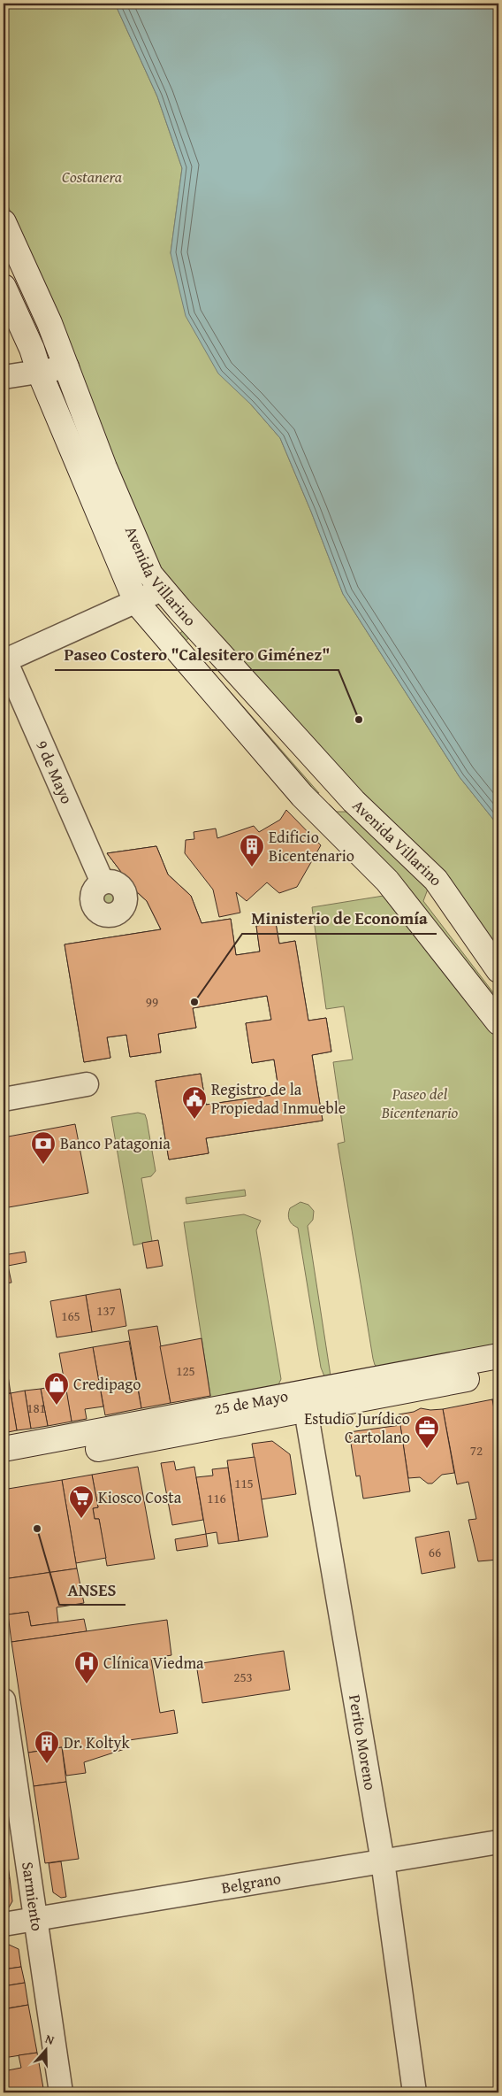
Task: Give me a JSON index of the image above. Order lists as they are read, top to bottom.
{
  "streets": {
    "main road": ["Avenida Villarino", "25 de Mayo"],
    "street": [
      "9 de Mayo",
      "Perito Moreno",
      "Belgrano",
      "Sarmiento"
    ]
  },
  "crossings": [
    ["25 de Mayo", "Perito Moreno"],
    ["Perito Moreno", "Belgrano"],
    ["Belgrano", "Sarmiento"]
  ],
  "parks": ["Costanera", "Paseo del Bicentenario"],
  "places": {
    "other": ["Paseo Costero \"Calesitero Giménez\"", "Ministerio de Economía", "ANSES"],
    "building": ["Edificio Bicentenario", "Dr. Koltyk"],
    "public building": ["Registro de la Propiedad Inmueble"],
    "bank": ["Banco Patagonia"],
    "shop": ["Credipago"],
    "office": ["Estudio Jurídico Cartolano"],
    "supermarket": ["Kiosco Costa"],
    "hospital": ["Clínica Viedma"]
  },
  "house_numbers": [
    "99",
    "137",
    "165",
    "125",
    "181",
    "72",
    "115",
    "116",
    "66",
    "253"
  ],
  "north": "top"
}
